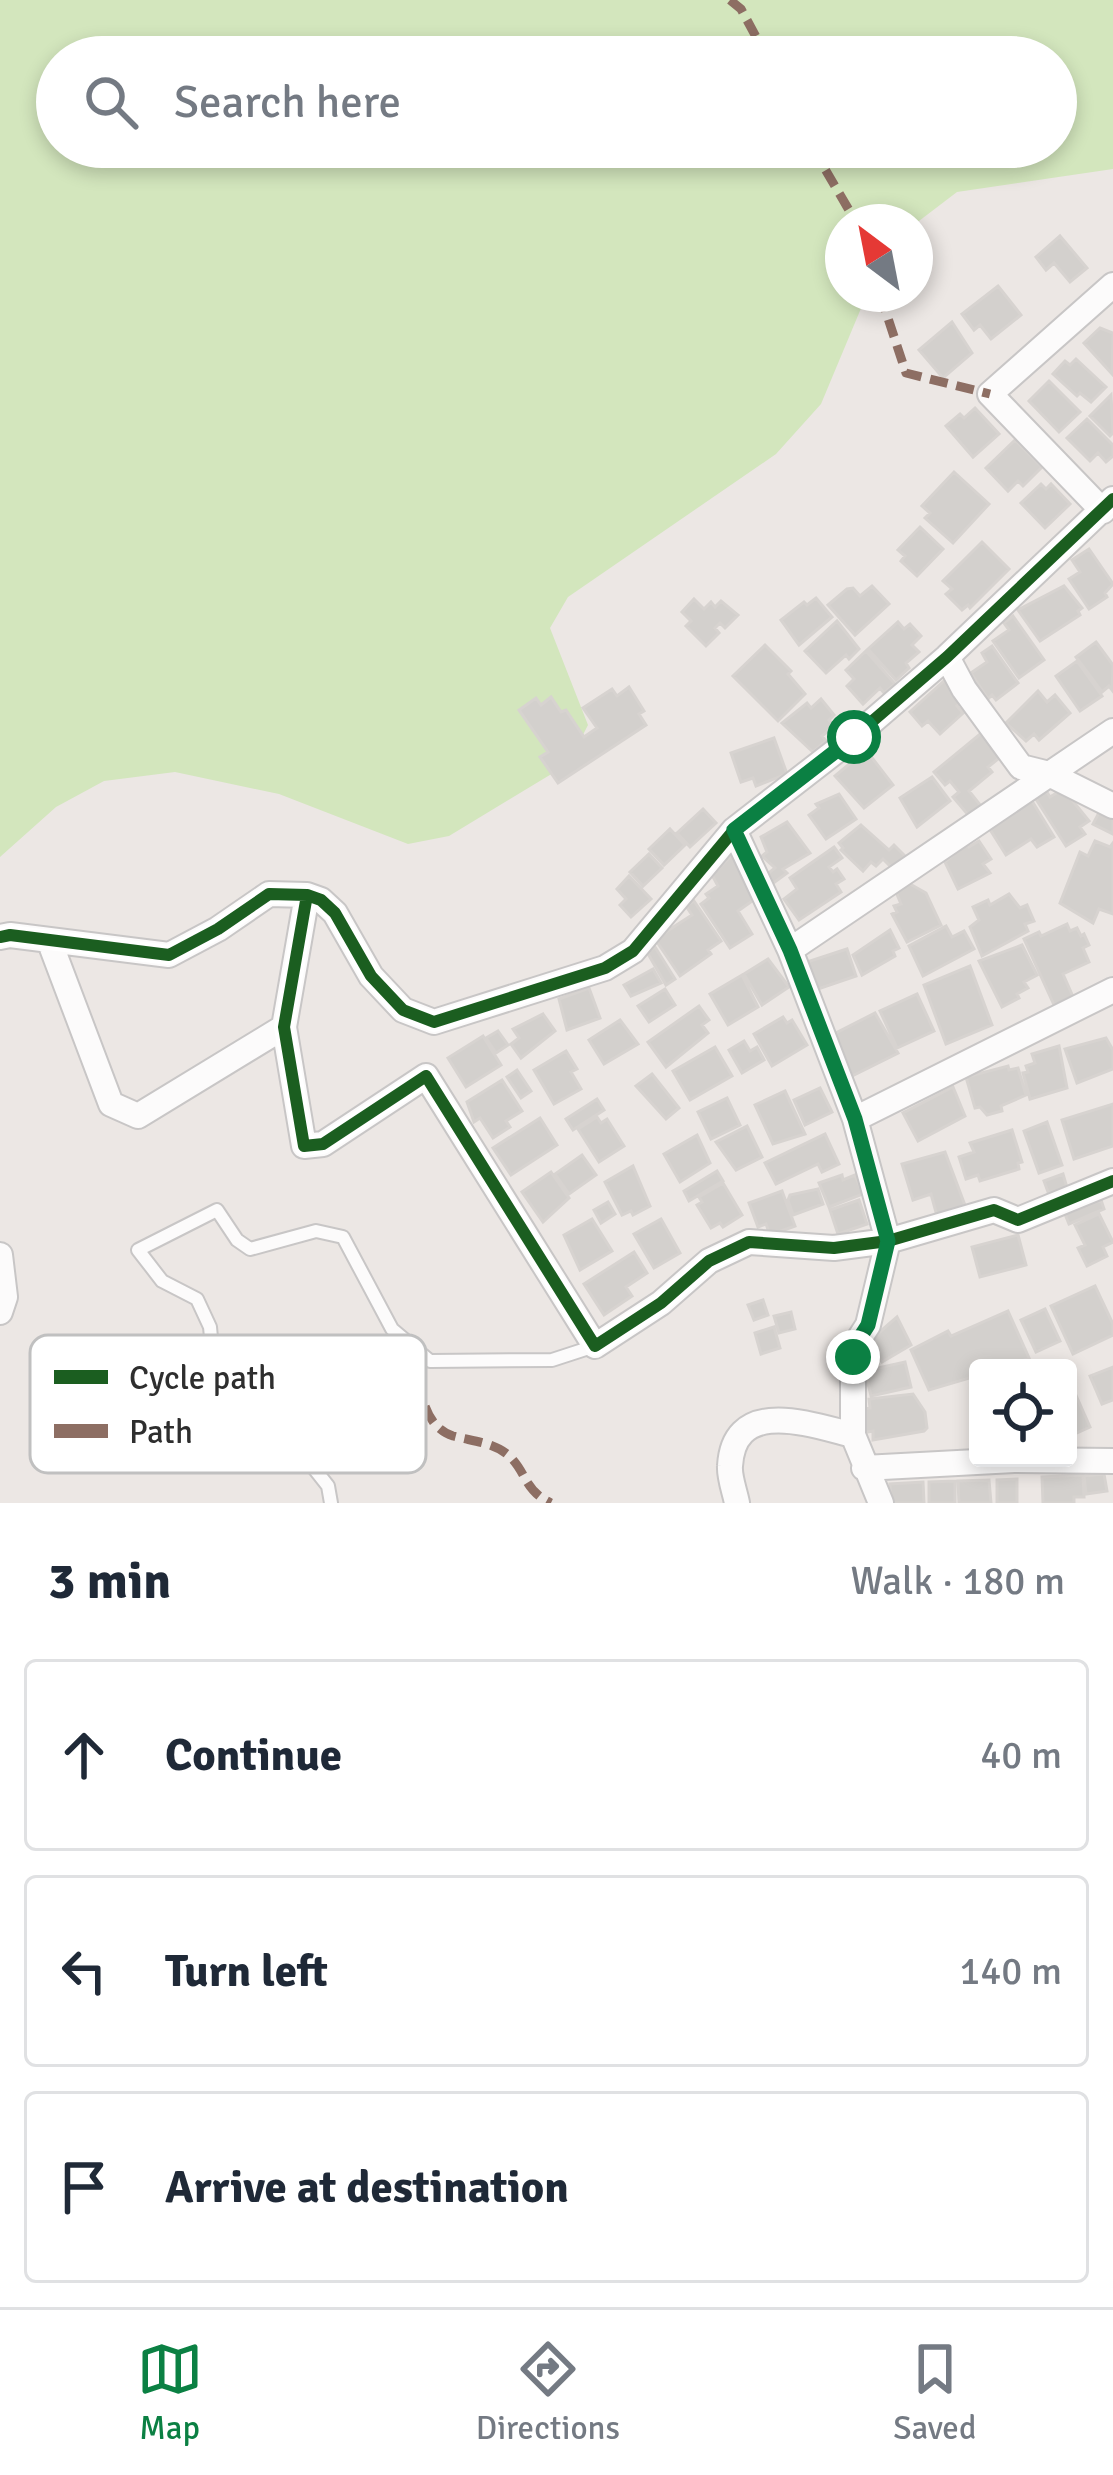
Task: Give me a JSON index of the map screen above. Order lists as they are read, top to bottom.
{
  "legend": ["Cycle path", "Path"],
  "north": "top left",
  "page": {
    "search": "Search here",
    "heading": ["3 min", "Walk · 180 m"],
    "list": [
      ["Continue", "40 m"],
      ["Turn left", "140 m"],
      "Arrive at destination"
    ],
    "nav": ["Map", "Directions", "Saved"]
  }
}
